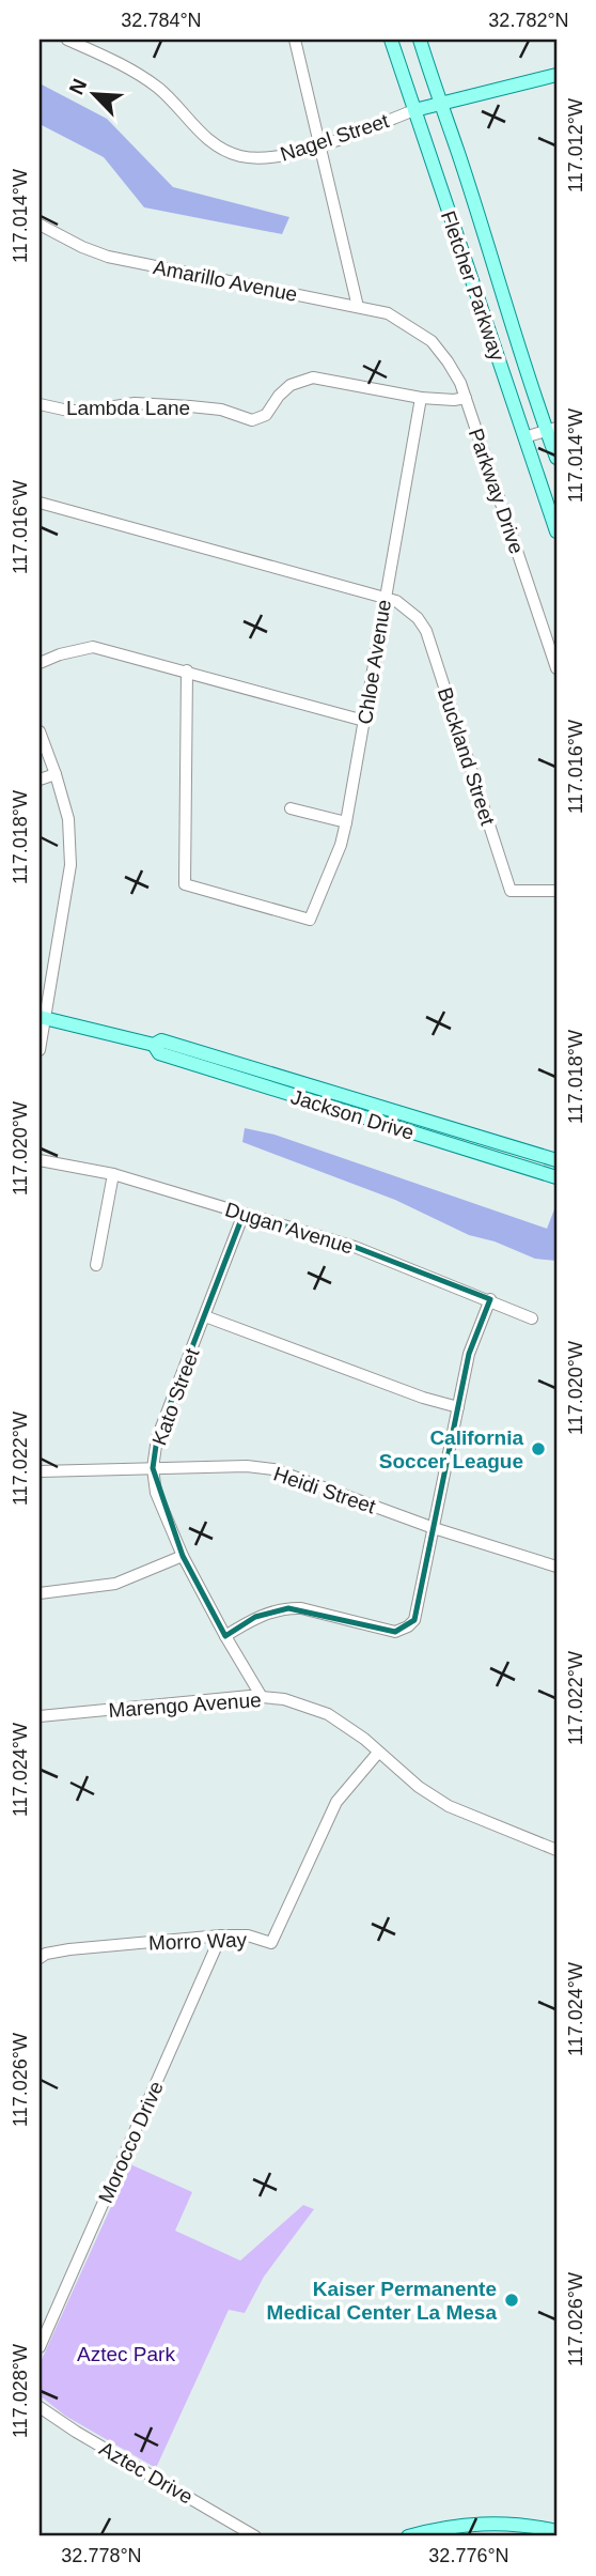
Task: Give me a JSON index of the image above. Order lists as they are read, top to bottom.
{
  "streets": {
    "main road": ["Fletcher Parkway", "Jackson Drive"],
    "street": [
      "Nagel Street",
      "Amarillo Avenue",
      "Lambda Lane",
      "Parkway Drive",
      "Chloe Avenue",
      "Buckland Street",
      "Dugan Avenue",
      "Kato Street",
      "Heidi Street",
      "Marengo Avenue",
      "Morro Way",
      "Morocco Drive",
      "Aztec Drive"
    ]
  },
  "crossings": [
    ["Nagel Street", "Fletcher Parkway"],
    ["Amarillo Avenue", "Parkway Drive"],
    ["Lambda Lane", "Parkway Drive"],
    ["Lambda Lane", "Chloe Avenue"],
    ["Chloe Avenue", "Buckland Street"],
    ["Dugan Avenue", "Kato Street"],
    ["Kato Street", "Heidi Street"],
    ["Kato Street", "Marengo Avenue"],
    ["Marengo Avenue", "Morro Way"],
    ["Morro Way", "Morocco Drive"]
  ],
  "parks": ["Aztec Park"],
  "places": ["California Soccer League", "Kaiser Permanente Medical Center La Mesa"],
  "north": "top left",
  "coordinates": [
    "32.784°N",
    "32.782°N",
    "117.012°W",
    "117.014°W",
    "117.016°W",
    "117.018°W",
    "117.020°W",
    "117.022°W",
    "117.024°W",
    "117.026°W",
    "117.028°W",
    "32.778°N",
    "32.776°N"
  ]
}
